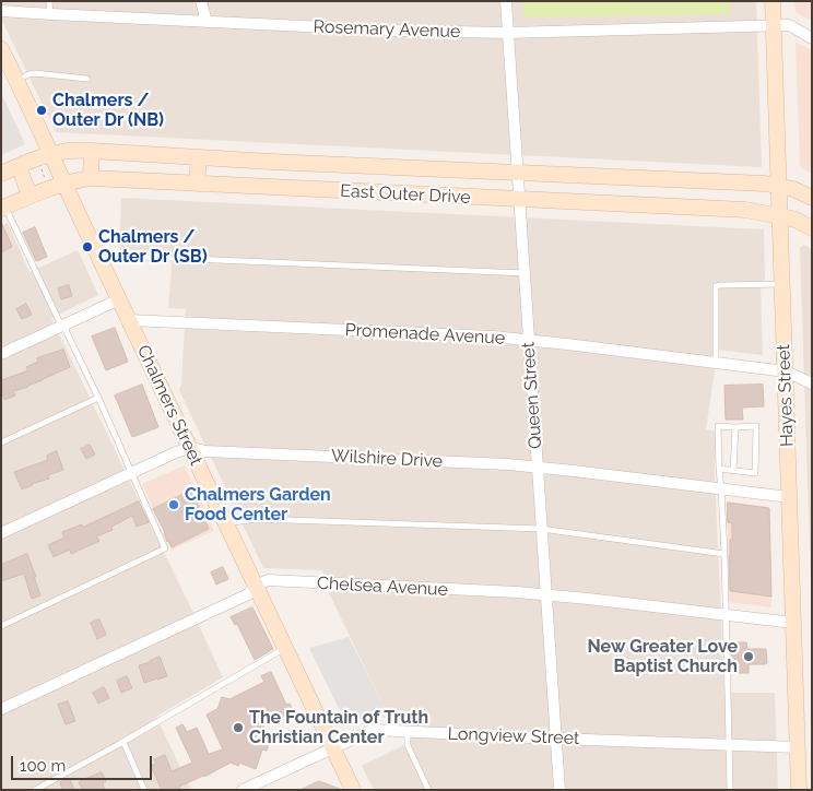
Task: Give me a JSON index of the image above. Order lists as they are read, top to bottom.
{
  "streets": {
    "street": [
      "Rosemary Avenue",
      "East Outer Drive",
      "Promenade Avenue",
      "Queen Street",
      "Hayes Street",
      "Chalmers Street",
      "Wilshire Drive",
      "Chelsea Avenue",
      "Longview Street"
    ]
  },
  "crossings": [
    ["Rosemary Avenue", "Queen Street"],
    ["Rosemary Avenue", "Hayes Street"],
    ["East Outer Drive", "Queen Street"],
    ["East Outer Drive", "Hayes Street"],
    ["East Outer Drive", "Chalmers Street"],
    ["Promenade Avenue", "Queen Street"],
    ["Promenade Avenue", "Hayes Street"],
    ["Promenade Avenue", "Chalmers Street"],
    ["Queen Street", "Wilshire Drive"],
    ["Queen Street", "Chelsea Avenue"],
    ["Queen Street", "Longview Street"],
    ["Hayes Street", "Wilshire Drive"],
    ["Hayes Street", "Chelsea Avenue"],
    ["Hayes Street", "Longview Street"],
    ["Chalmers Street", "Wilshire Drive"],
    ["Chalmers Street", "Chelsea Avenue"],
    ["Chalmers Street", "Longview Street"]
  ],
  "places": [
    "Chalmers / Outer Dr (NB)",
    "Chalmers / Outer Dr (SB)",
    "Chalmers Garden Food Center",
    "New Greater Love Baptist Church",
    "The Fountain of Truth Christian Center"
  ],
  "scale_bar": "100 m"
}
